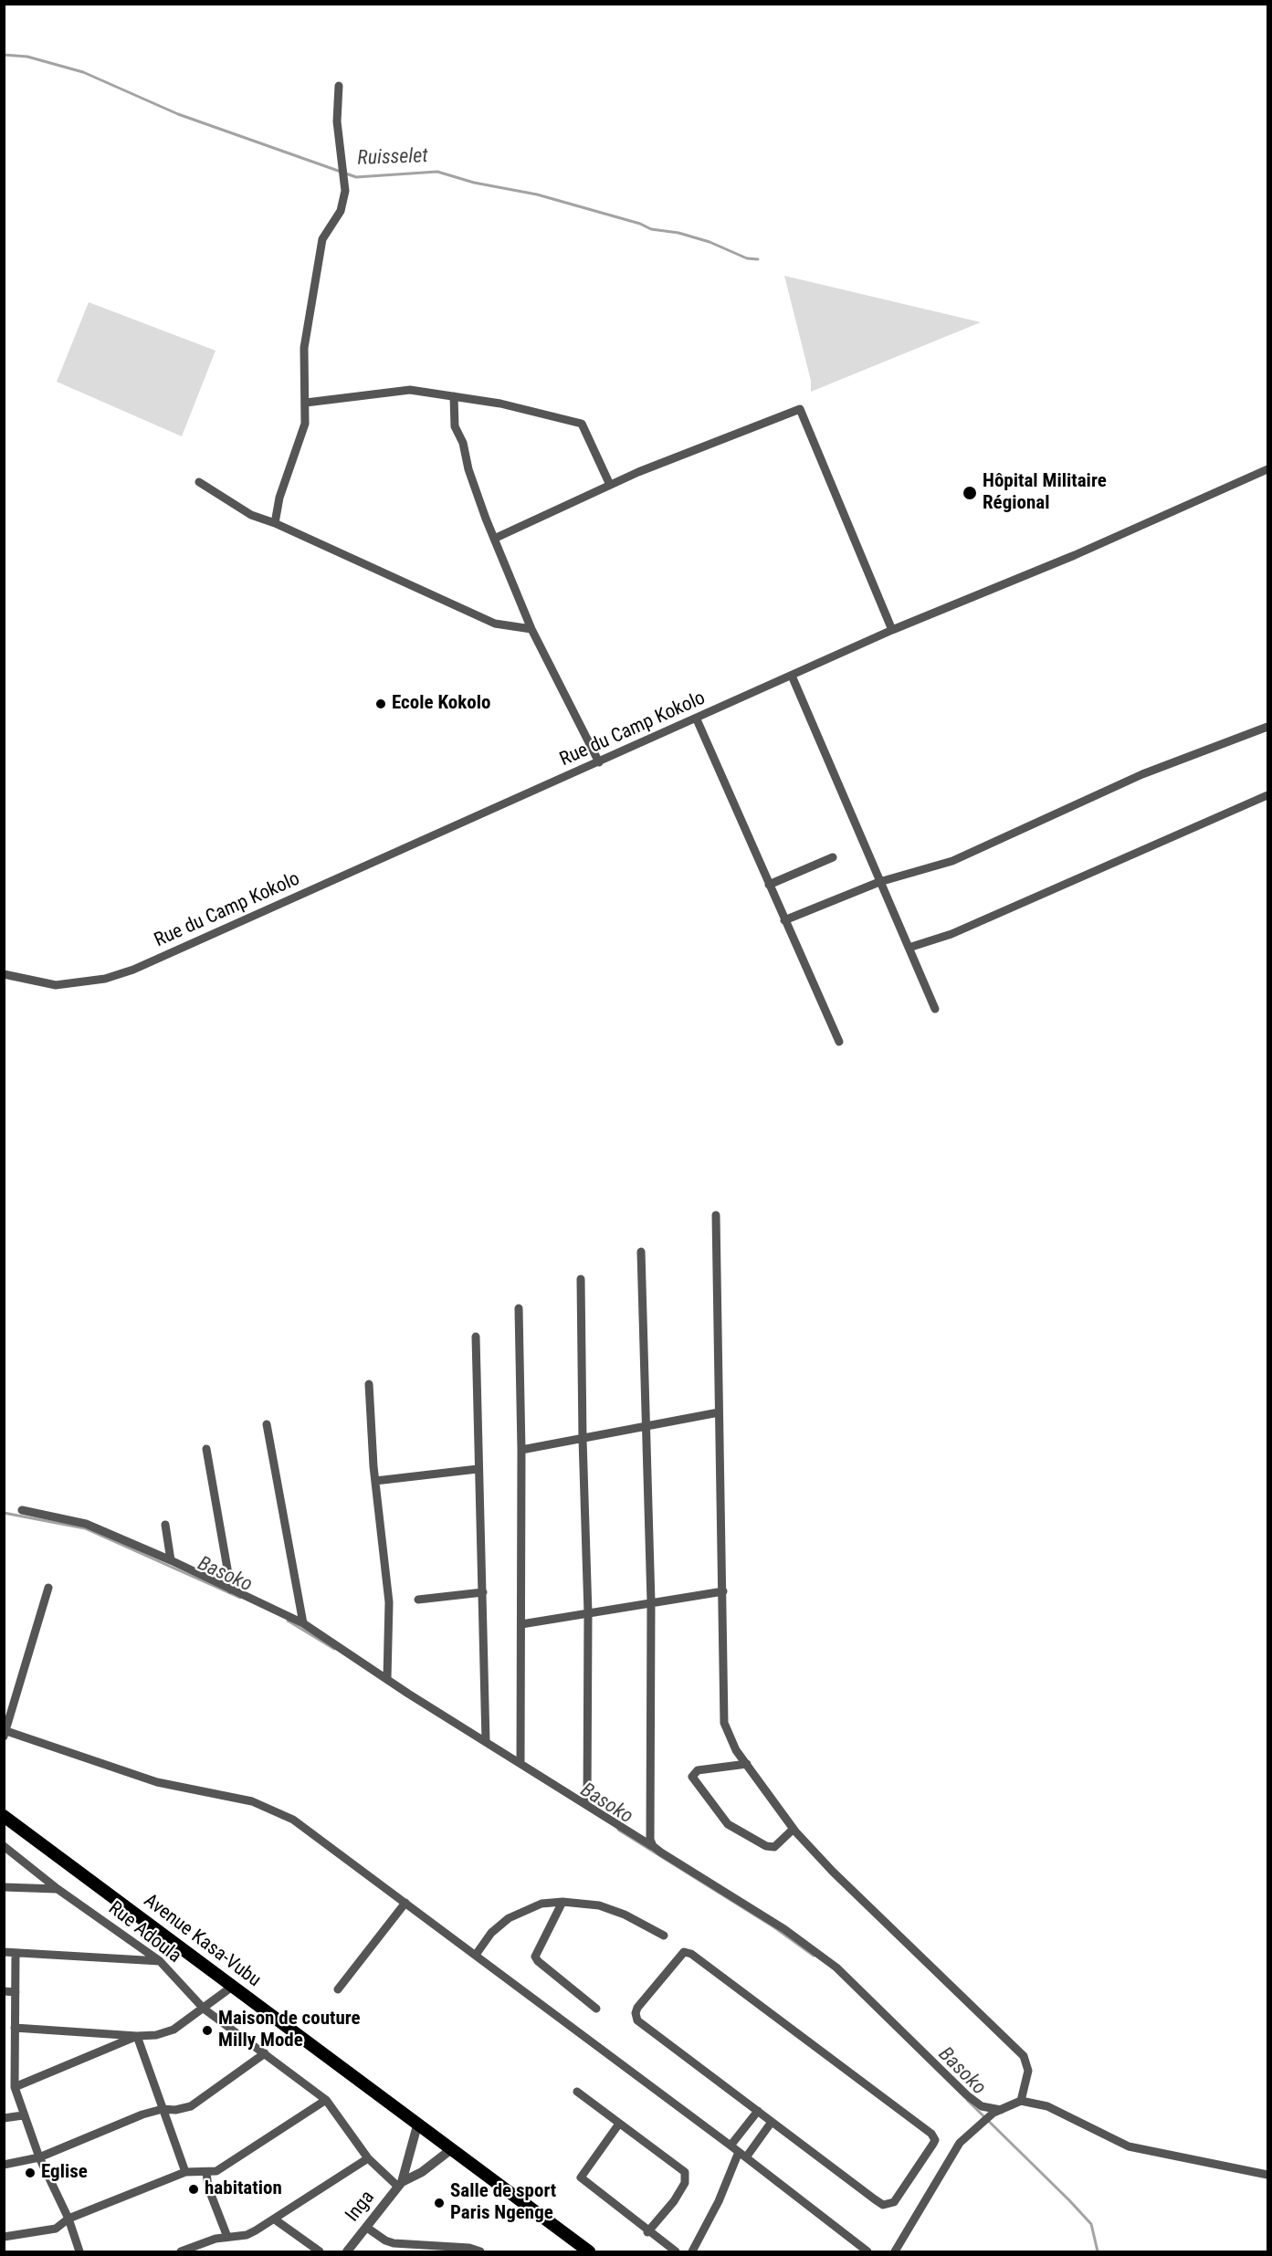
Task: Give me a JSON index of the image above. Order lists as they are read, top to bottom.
{
  "streets": {
    "main road": ["Avenue Kasa-Vubu"],
    "street": ["Rue du Camp Kokolo", "Rue Adoula", "Inga"]
  },
  "crossings": [
    ["Rue Adoula", "Inga"],
    ["Avenue Kasa-Vubu", "Inga"]
  ],
  "water": ["Ruisselet", "Basoko"],
  "places": [
    "Hôpital Militaire Régional",
    "Ecole Kokolo",
    "Maison de couture Milly Mode",
    "Eglise",
    "habitation",
    "Salle de sport Paris Ngenge"
  ]
}
